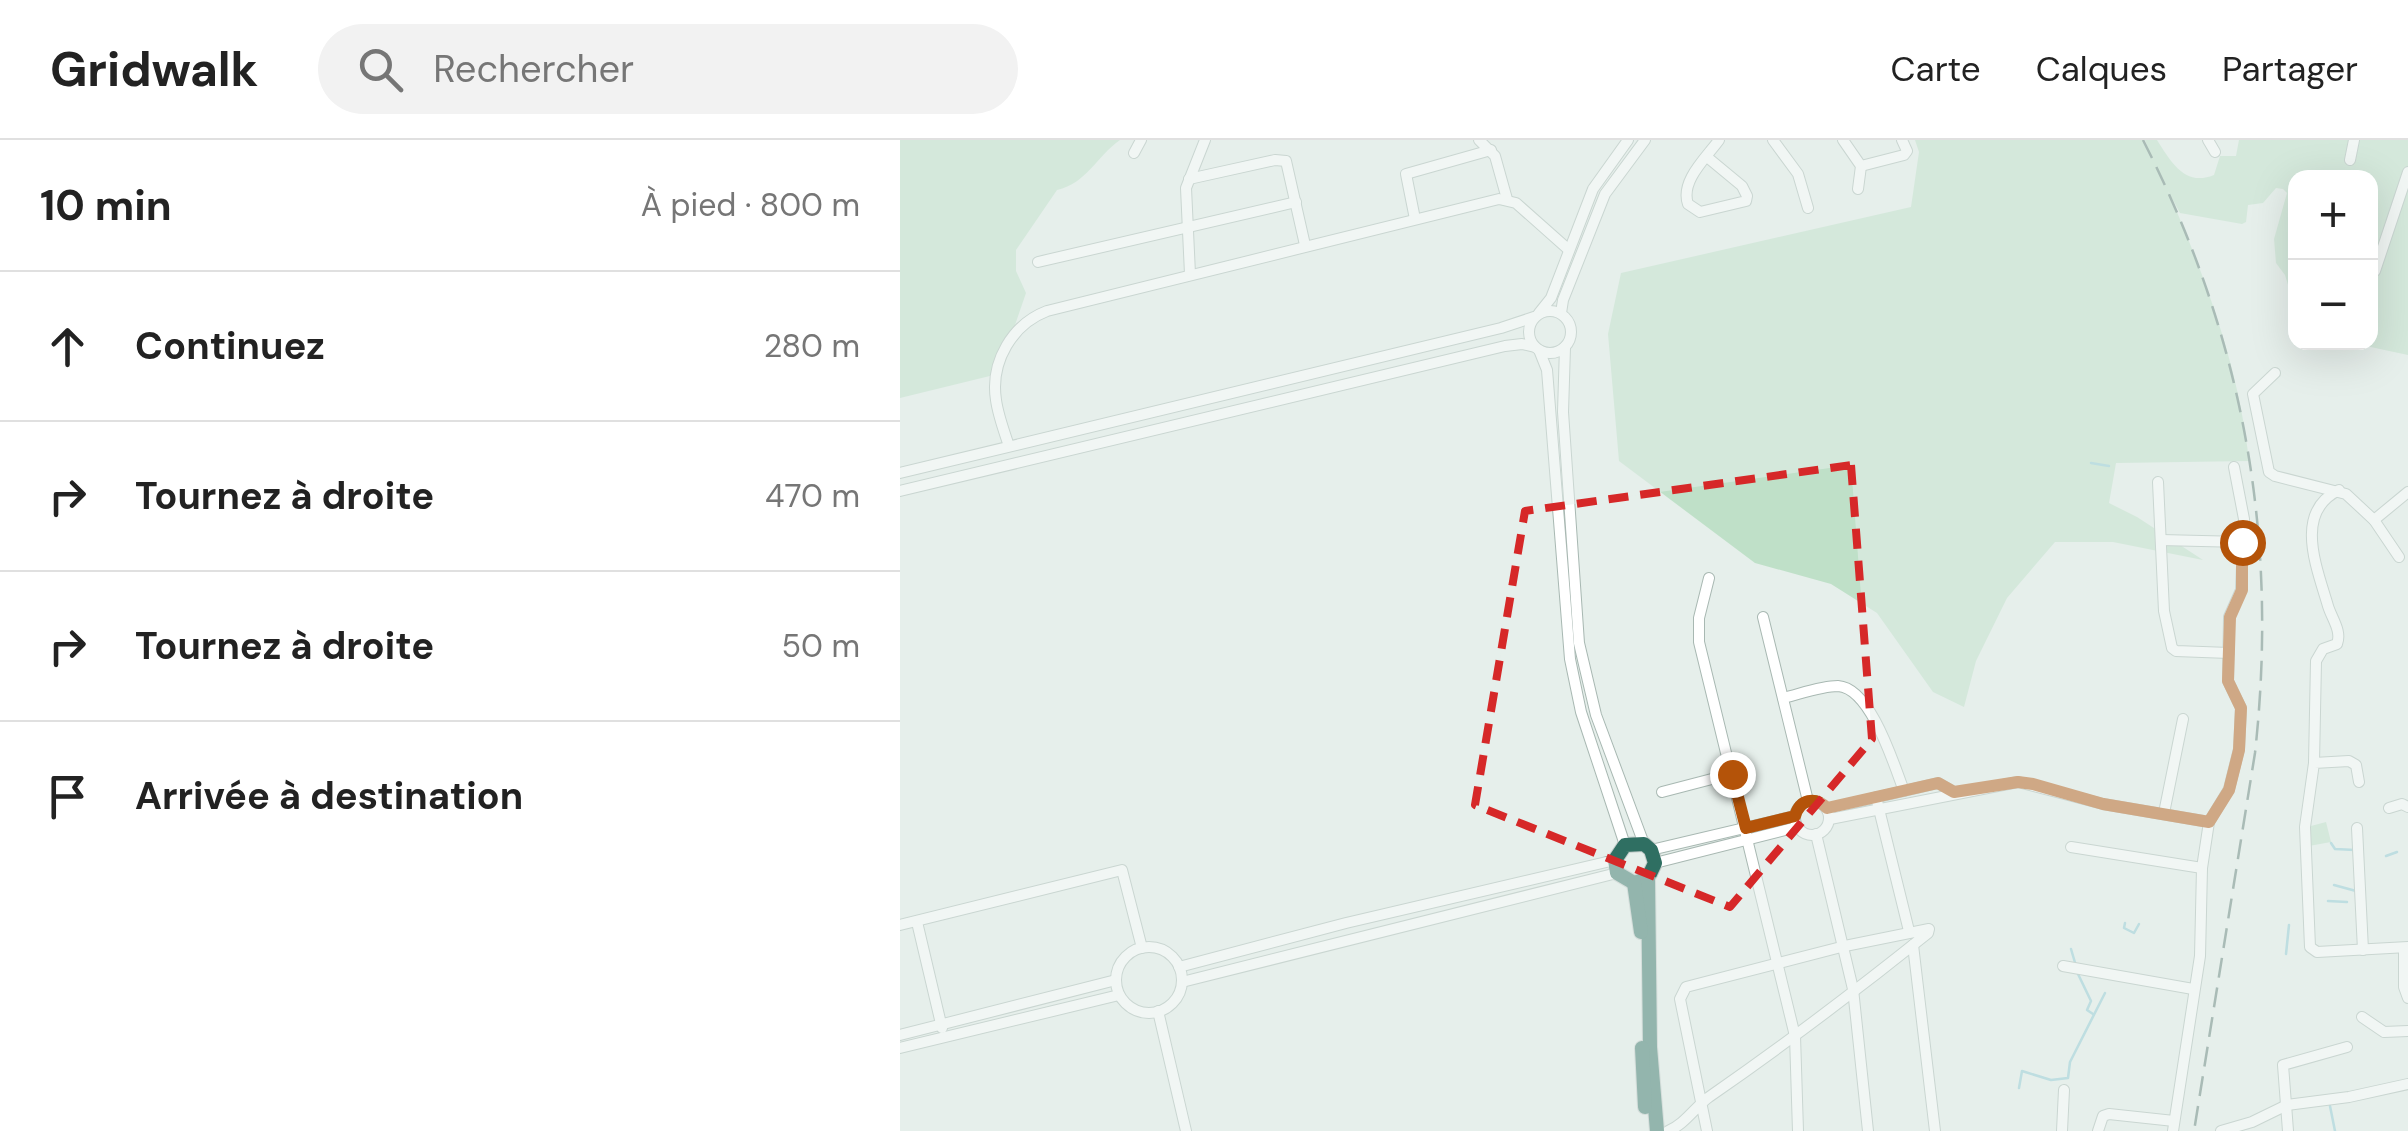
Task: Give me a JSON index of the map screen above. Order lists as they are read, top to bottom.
{
  "page": {
    "header": "Gridwalk",
    "search": "Rechercher",
    "nav": ["Carte", "Calques", "Partager"],
    "heading": ["10 min", "À pied · 800 m"],
    "map_buttons": ["+", "−"],
    "list": [
      ["Continuez", "280 m"],
      ["Tournez à droite", "470 m"],
      ["Tournez à droite", "50 m"],
      "Arrivée à destination"
    ]
  }
}
